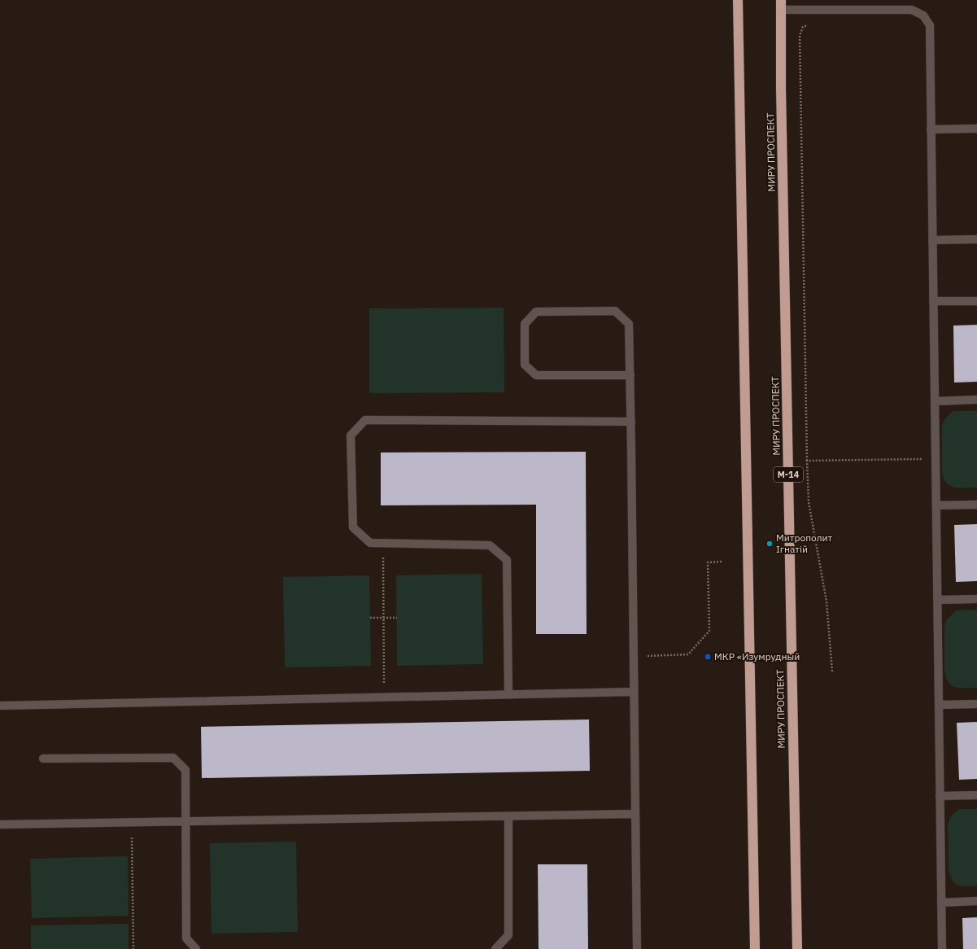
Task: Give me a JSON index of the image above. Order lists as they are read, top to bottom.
{
  "streets": {
    "highway": ["МИРУ ПРОСПЕКТ", "М-14"]
  },
  "places": {
    "other": ["Митрополит Ігнатій"],
    "transit": ["МКР «Изумрудный"]
  }
}
